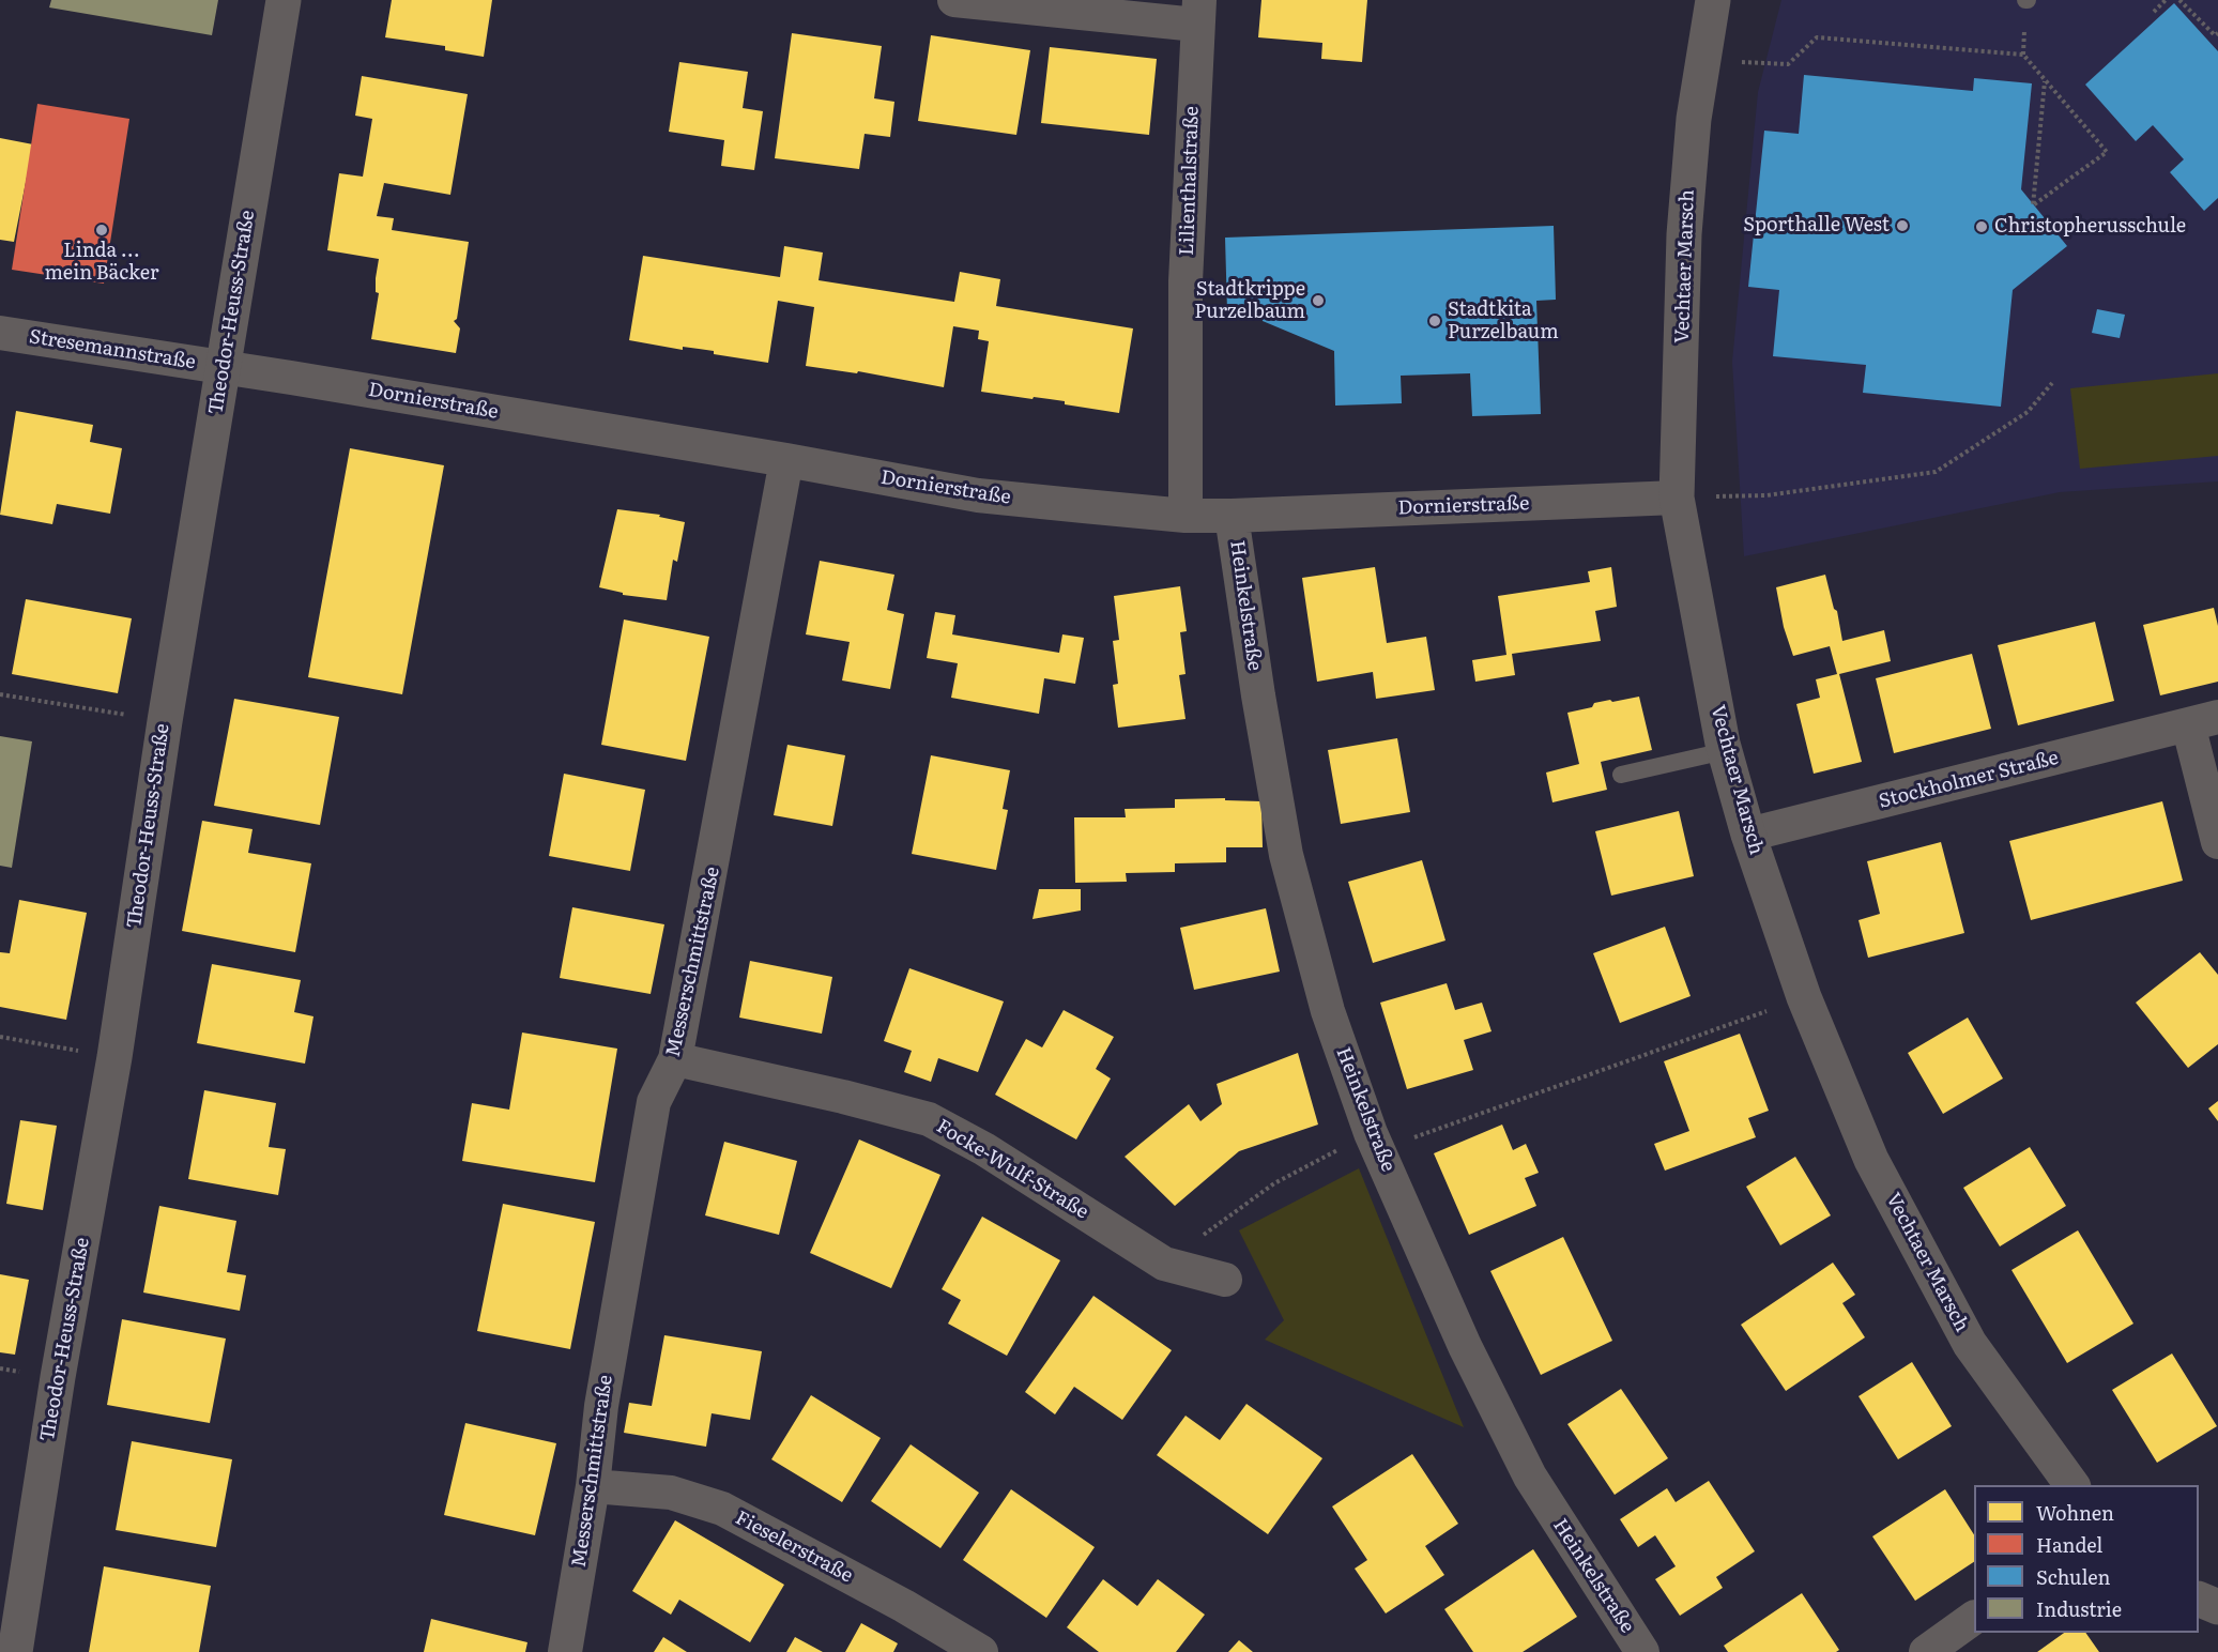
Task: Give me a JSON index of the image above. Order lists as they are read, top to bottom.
{
  "streets": {
    "street": [
      "Lilienthalstraße",
      "Vechtaer Marsch",
      "Theodor-Heuss-Straße",
      "Stresemannstraße",
      "Dornierstraße",
      "Heinkelstraße",
      "Stockholmer Straße",
      "Messerschmittstraße",
      "Focke-Wulf-Straße",
      "Fieselerstraße"
    ]
  },
  "crossings": [
    ["Lilienthalstraße", "Dornierstraße"],
    ["Vechtaer Marsch", "Dornierstraße"],
    ["Vechtaer Marsch", "Stockholmer Straße"],
    ["Theodor-Heuss-Straße", "Stresemannstraße"],
    ["Theodor-Heuss-Straße", "Dornierstraße"],
    ["Stresemannstraße", "Dornierstraße"],
    ["Dornierstraße", "Heinkelstraße"],
    ["Dornierstraße", "Messerschmittstraße"],
    ["Messerschmittstraße", "Focke-Wulf-Straße"],
    ["Messerschmittstraße", "Fieselerstraße"]
  ],
  "places": [
    "Sporthalle West",
    "Christopherusschule",
    "Linda ... mein Bäcker",
    "Stadtkrippe Purzelbaum",
    "Stadtkita Purzelbaum"
  ],
  "legend": [
    "Wohnen",
    "Handel",
    "Schulen",
    "Industrie"
  ]
}
